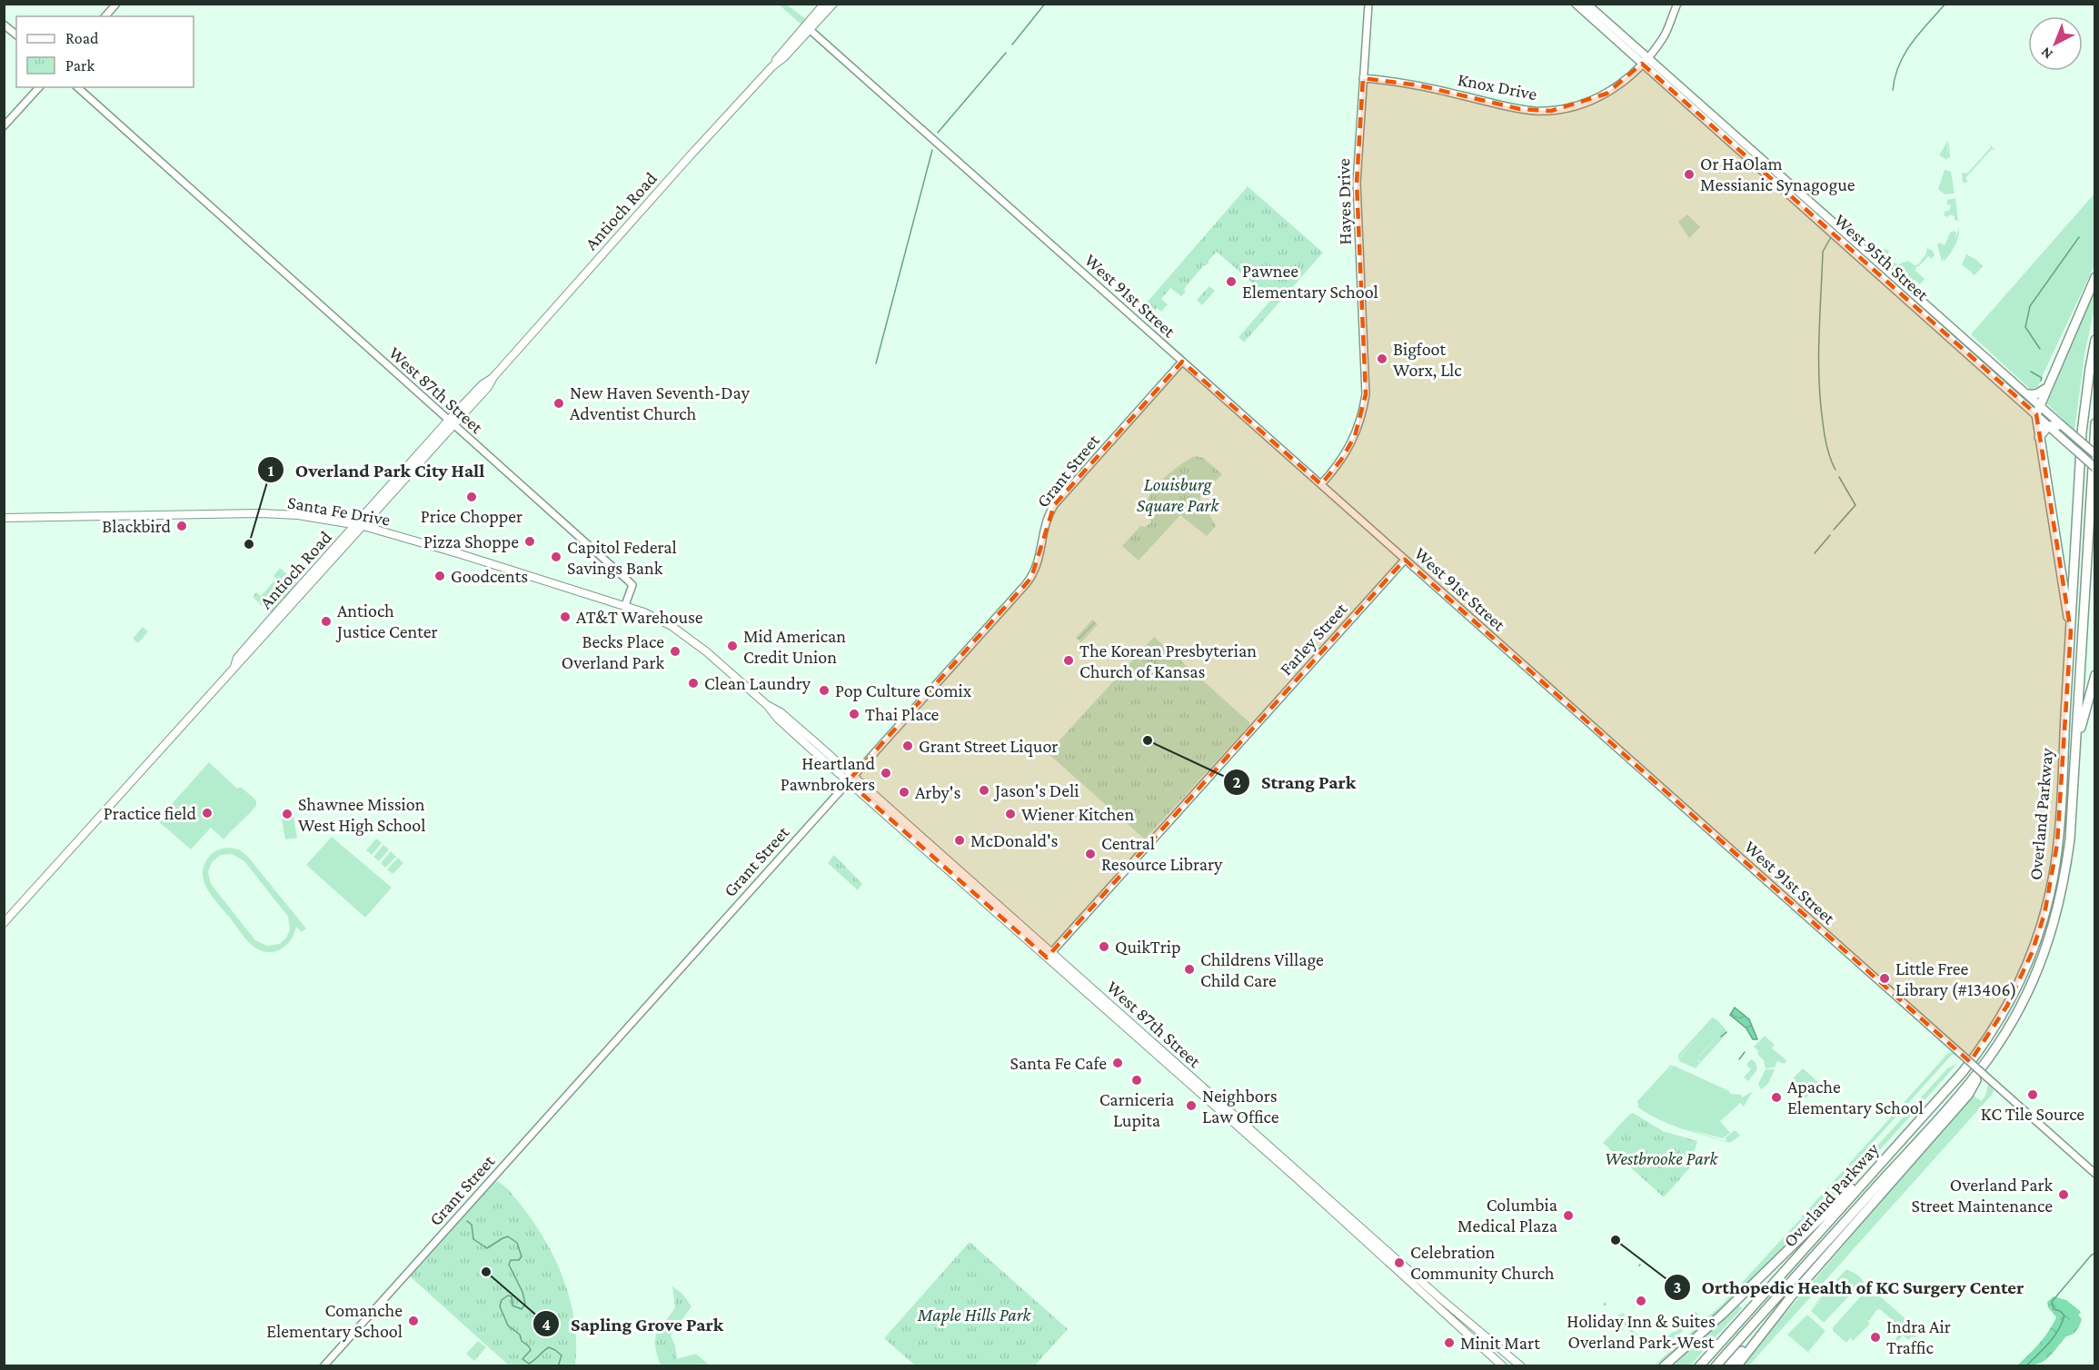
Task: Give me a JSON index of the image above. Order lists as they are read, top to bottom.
{
  "streets": {
    "highway": ["Overland Parkway"],
    "main road": [
      "Antioch Road",
      "West 95th Street",
      "West 87th Street",
      "Santa Fe Drive"
    ],
    "street": [
      "Knox Drive",
      "Hayes Drive",
      "West 91st Street",
      "Grant Street",
      "Farley Street"
    ]
  },
  "crossings": [
    ["Knox Drive", "Hayes Drive"],
    ["Knox Drive", "West 95th Street"],
    ["Hayes Drive", "West 91st Street"],
    ["Antioch Road", "West 91st Street"],
    ["Antioch Road", "West 87th Street"],
    ["Antioch Road", "Santa Fe Drive"],
    ["West 91st Street", "Grant Street"],
    ["West 91st Street", "Farley Street"],
    ["West 87th Street", "Grant Street"],
    ["West 87th Street", "Santa Fe Drive"],
    ["West 87th Street", "Farley Street"]
  ],
  "parks": ["Louisburg Square Park", "Westbrooke Park", "Maple Hills Park"],
  "places": [
    "Or HaOlam Messianic Synagogue",
    "Pawnee Elementary School",
    "Bigfoot Worx, Llc",
    "New Haven Seventh-Day Adventist Church",
    "Price Chopper",
    "Blackbird",
    "Pizza Shoppe",
    "Overland Park City Hall",
    "Capitol Federal Savings Bank",
    "Goodcents",
    "AT&T Warehouse",
    "Antioch Justice Center",
    "Mid American Credit Union",
    "Becks Place Overland Park",
    "The Korean Presbyterian Church of Kansas",
    "Clean Laundry",
    "Pop Culture Comix",
    "Thai Place",
    "Strang Park",
    "Grant Street Liquor",
    "Heartland Pawnbrokers",
    "Jason's Deli",
    "Arby's",
    "Practice field",
    "Shawnee Mission West High School",
    "Wiener Kitchen",
    "McDonald's",
    "Central Resource Library",
    "QuikTrip",
    "Childrens Village Child Care",
    "Little Free Library (#13406)",
    "Santa Fe Cafe",
    "Carniceria Lupita",
    "KC Tile Source",
    "Apache Elementary School",
    "Neighbors Law Office",
    "Overland Park Street Maintenance",
    "Columbia Medical Plaza",
    "Orthopedic Health of KC Surgery Center",
    "Celebration Community Church",
    "Sapling Grove Park",
    "Holiday Inn & Suites Overland Park-West",
    "Comanche Elementary School",
    "Indra Air Traffic",
    "Minit Mart"
  ],
  "legend": ["Road", "Park"],
  "north": "bottom left"
}
